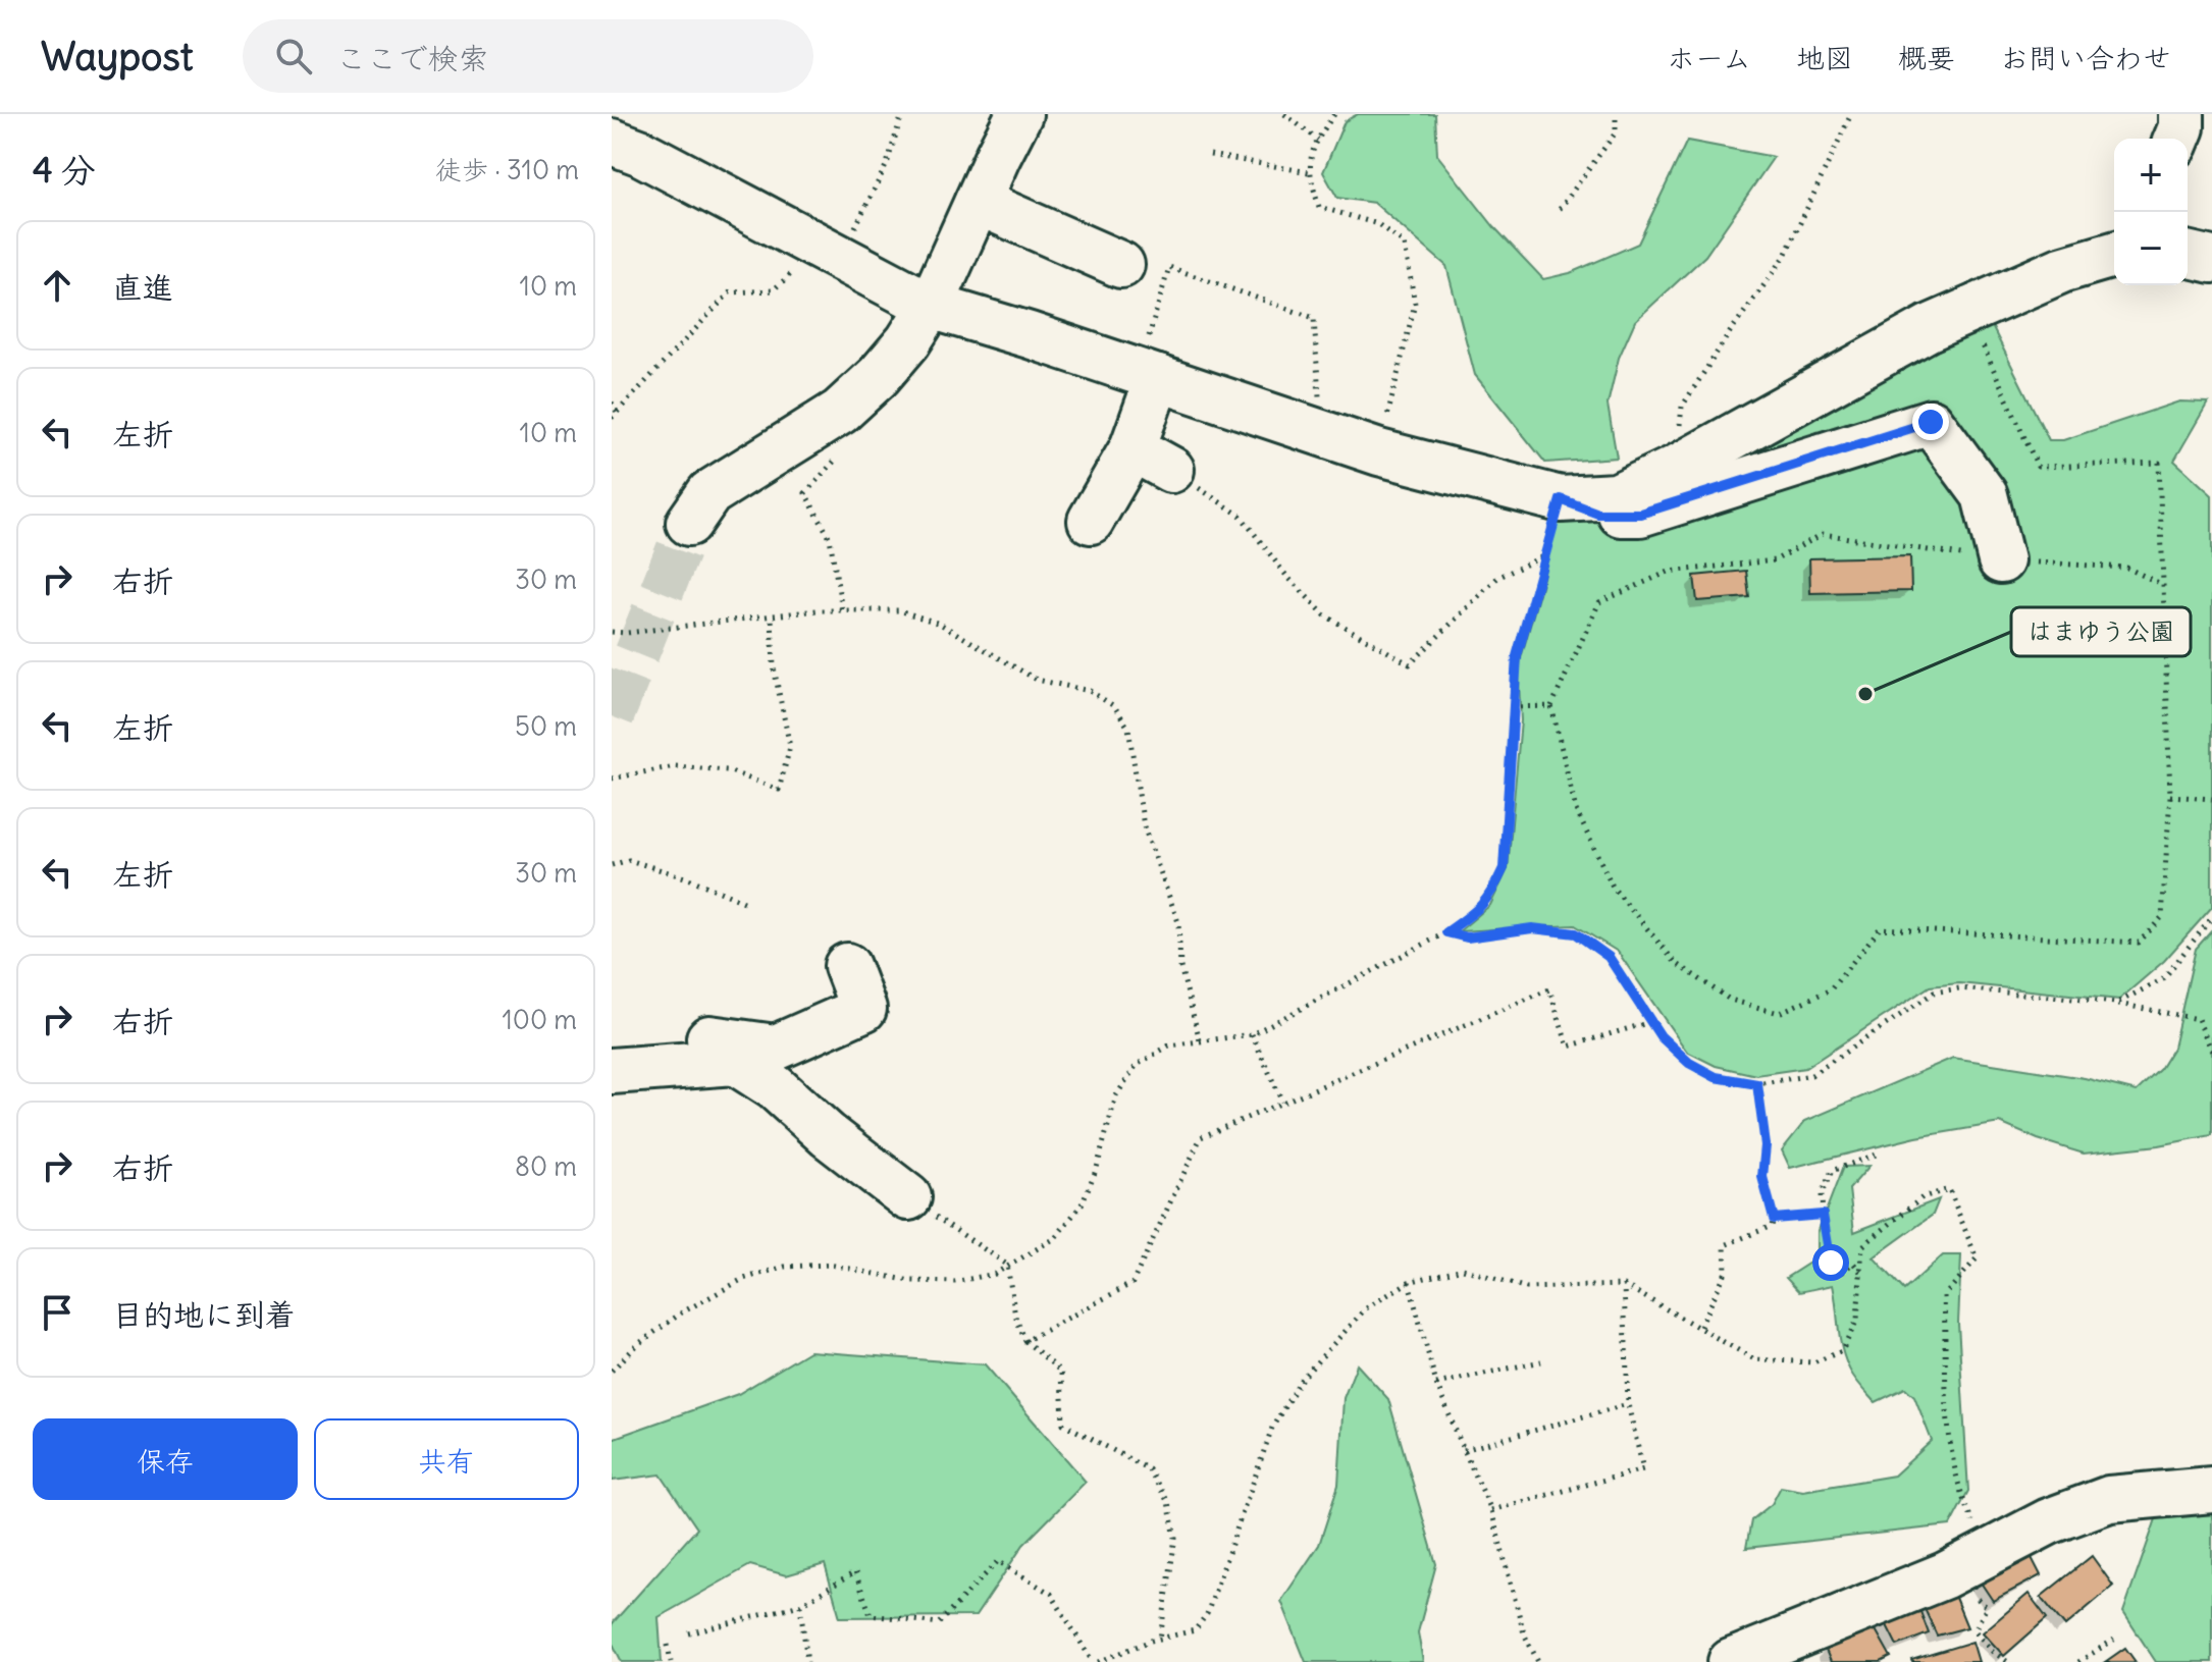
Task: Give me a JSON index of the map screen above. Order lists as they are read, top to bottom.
{
  "places": ["はまゆう公園"],
  "page": {
    "header": "Waypost",
    "search": "ここで検索",
    "nav": [
      "ホーム",
      "地図",
      "概要",
      "お問い合わせ"
    ],
    "heading": ["4 分", "徒歩 · 310 m"],
    "map_buttons": ["+", "−"],
    "list": [
      ["直進", "10 m"],
      ["左折", "10 m"],
      ["右折", "30 m"],
      ["左折", "50 m"],
      ["左折", "30 m"],
      ["右折", "100 m"],
      ["右折", "80 m"],
      "目的地に到着"
    ],
    "buttons": ["保存", "共有"]
  }
}
